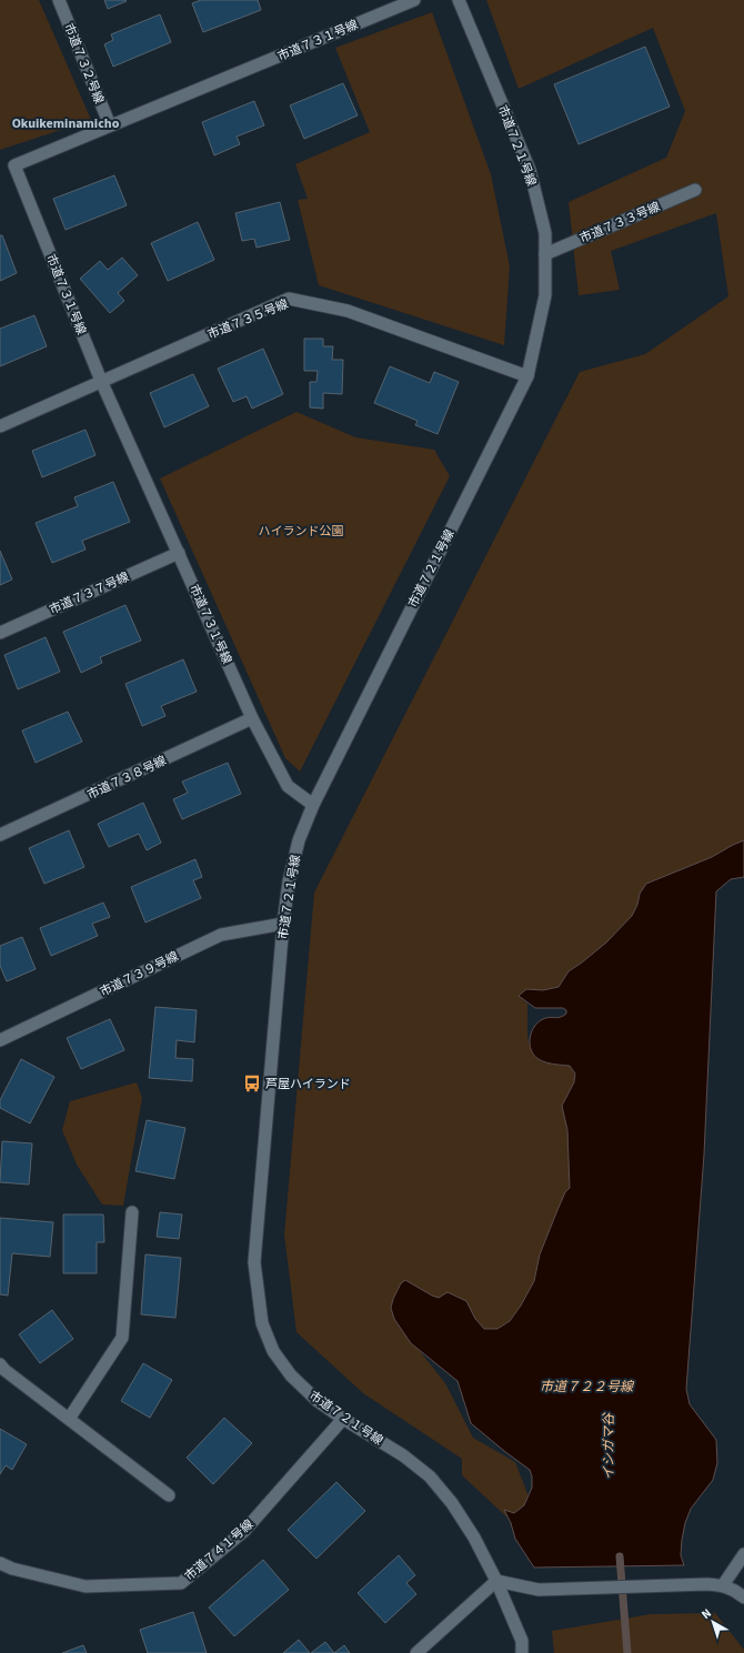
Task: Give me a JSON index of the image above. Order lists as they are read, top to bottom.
{
  "streets": {
    "street": [
      "市道７３１号線",
      "市道７３２号線",
      "市道７２１号線",
      "市道７３３号線",
      "市道７３５号線",
      "市道７３７号線",
      "市道７３８号線",
      "市道７３９号線",
      "市道７４１号線"
    ]
  },
  "crossings": [
    ["市道７３１号線", "市道７３２号線"],
    ["市道７３１号線", "市道７２１号線"],
    ["市道７３１号線", "市道７３５号線"],
    ["市道７３１号線", "市道７３７号線"],
    ["市道７３１号線", "市道７３８号線"],
    ["市道７２１号線", "市道７３３号線"],
    ["市道７２１号線", "市道７３５号線"],
    ["市道７２１号線", "市道７３９号線"],
    ["市道７２１号線", "市道７４１号線"]
  ],
  "districts": ["Okuikeminamicho"],
  "water": ["市道７２２号線", "イシガマ谷"],
  "parks": ["ハイランド公園"],
  "places": {
    "bus stop": ["芦屋ハイランド"]
  },
  "north": "top left"
}
